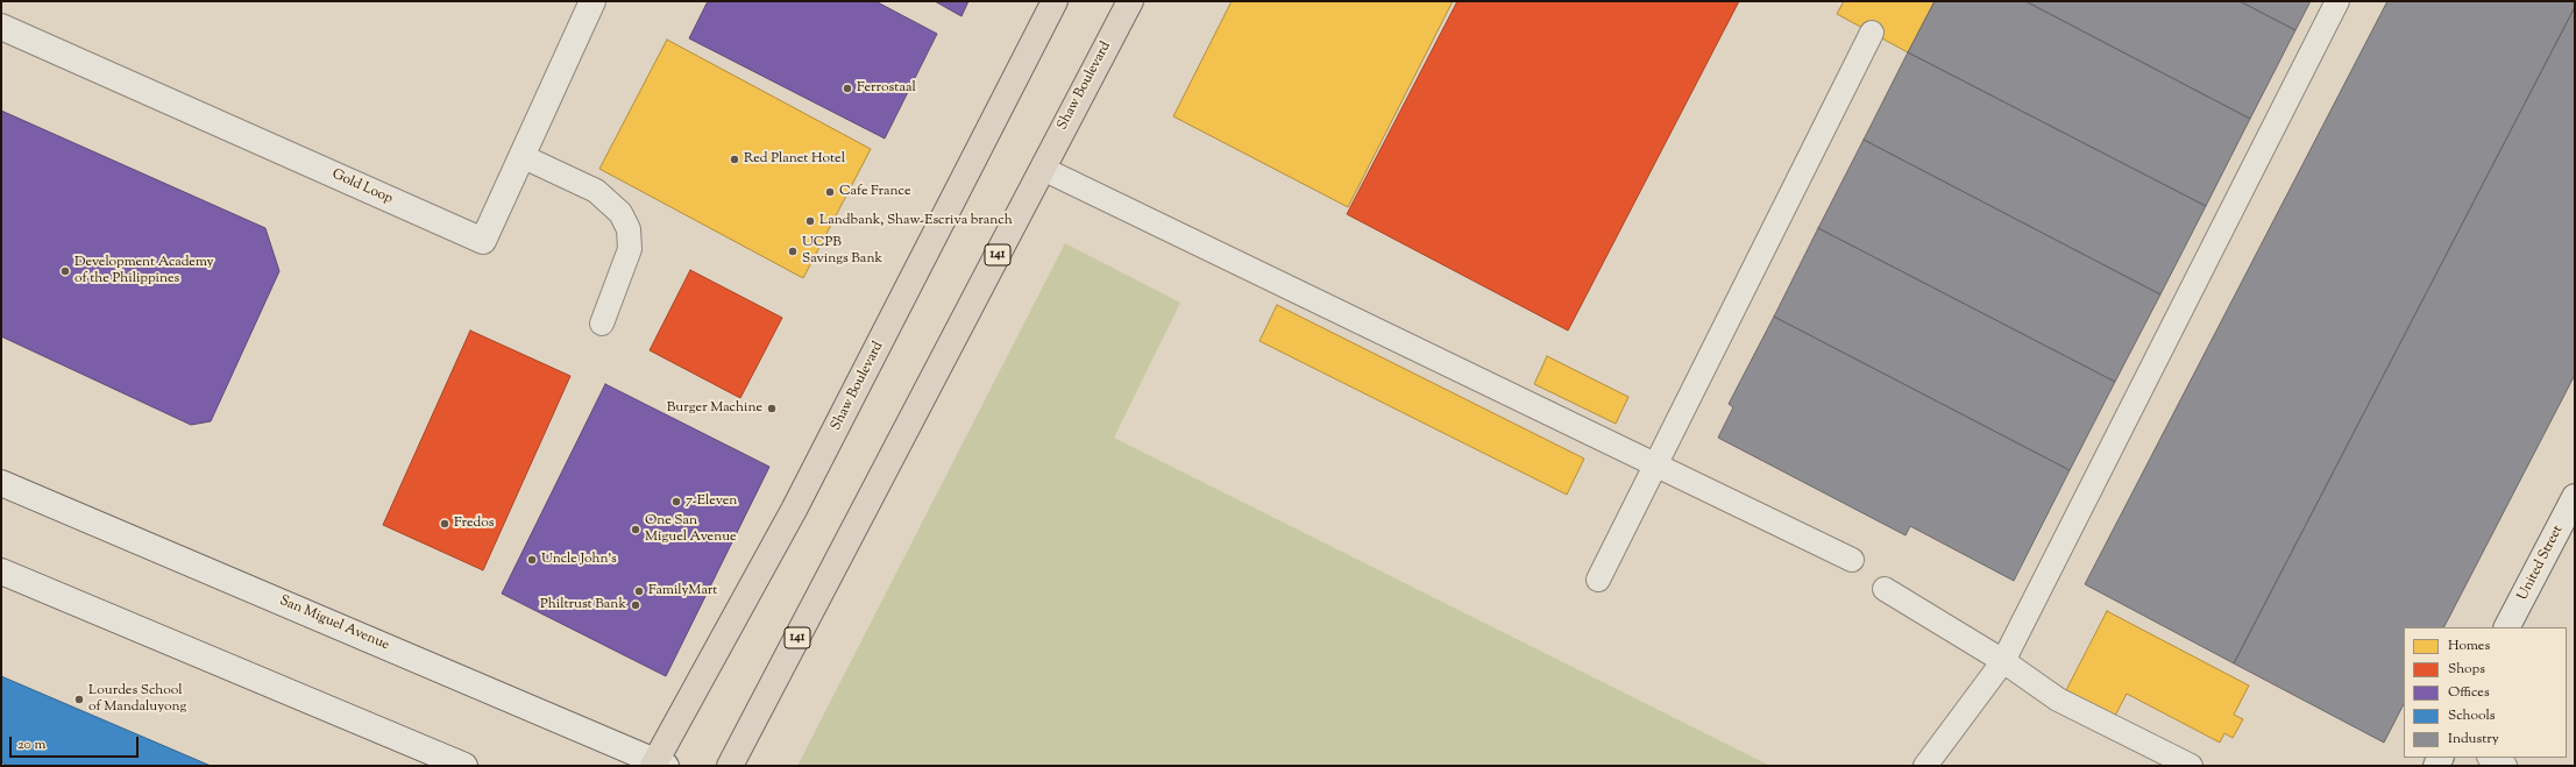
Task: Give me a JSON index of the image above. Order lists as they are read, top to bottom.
{
  "streets": {
    "main road": ["Shaw Boulevard", "141"],
    "street": ["Gold Loop", "United Street", "San Miguel Avenue"]
  },
  "crossings": [
    ["Shaw Boulevard", "San Miguel Avenue"]
  ],
  "places": [
    "Ferrostaal",
    "Red Planet Hotel",
    "Cafe France",
    "Landbank, Shaw-Escriva branch",
    "UCPB Savings Bank",
    "Development Academy of the Philippines",
    "Burger Machine",
    "7-Eleven",
    "Fredos",
    "One San Miguel Avenue",
    "Uncle John's",
    "FamilyMart",
    "Philtrust Bank",
    "Lourdes School of Mandaluyong"
  ],
  "legend": [
    "Homes",
    "Shops",
    "Offices",
    "Schools",
    "Industry"
  ],
  "scale_bar": "20 m"
}
